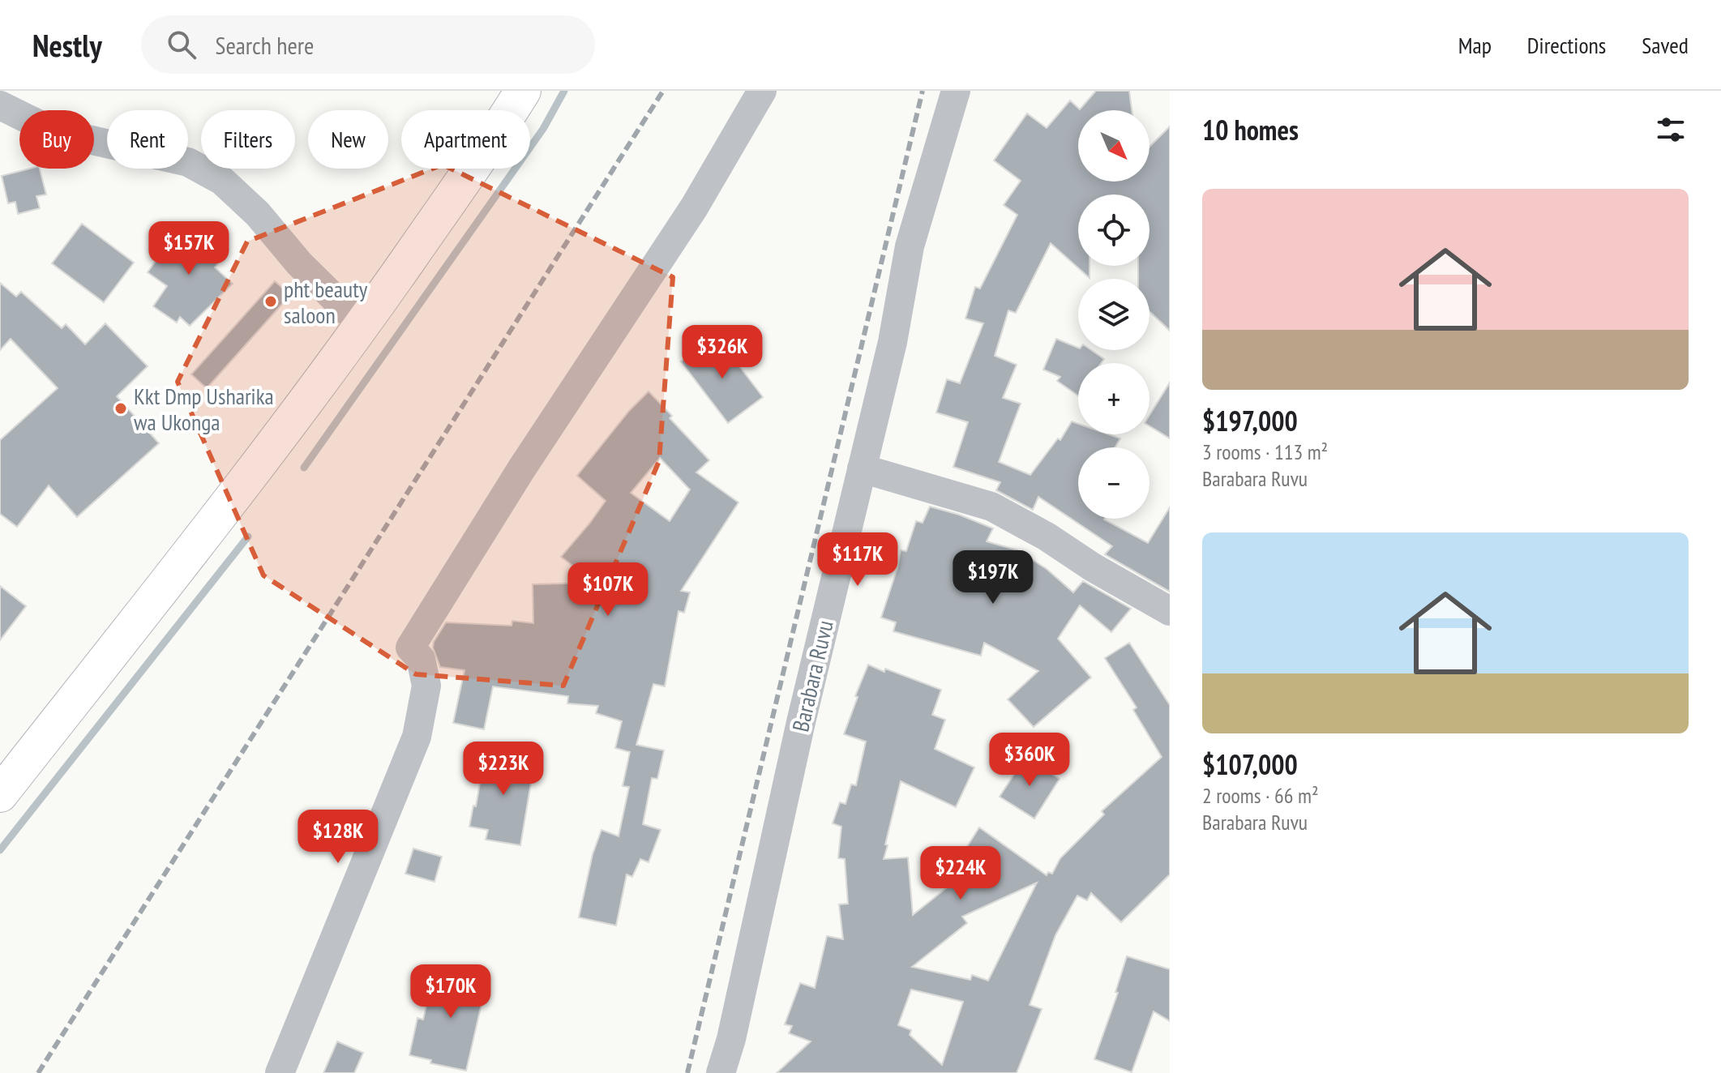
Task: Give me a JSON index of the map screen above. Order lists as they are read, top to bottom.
{
  "streets": {
    "street": ["Barabara Ruvu"]
  },
  "places": ["pht beauty saloon", "Kkt Dmp Usharika wa Ukonga"],
  "north": "bottom right",
  "page": {
    "header": "Nestly",
    "search": "Search here",
    "nav": ["Map", "Directions", "Saved"],
    "heading": "10 homes",
    "map_buttons": ["+", "−"],
    "chip": [
      "Buy",
      "Rent",
      "Filters",
      "New",
      "Apartment"
    ],
    "list": [
      {
        "name": "$197,000",
        "note": "3 rooms · 113 m² · Barabara Ruvu"
      },
      {
        "name": "$107,000",
        "note": "2 rooms · 66 m² · Barabara Ruvu"
      }
    ],
    "price": [
      "$157K",
      "$326K",
      "$117K",
      "$197K",
      "$107K",
      "$360K",
      "$223K",
      "$128K",
      "$224K",
      "$170K"
    ]
  }
}
